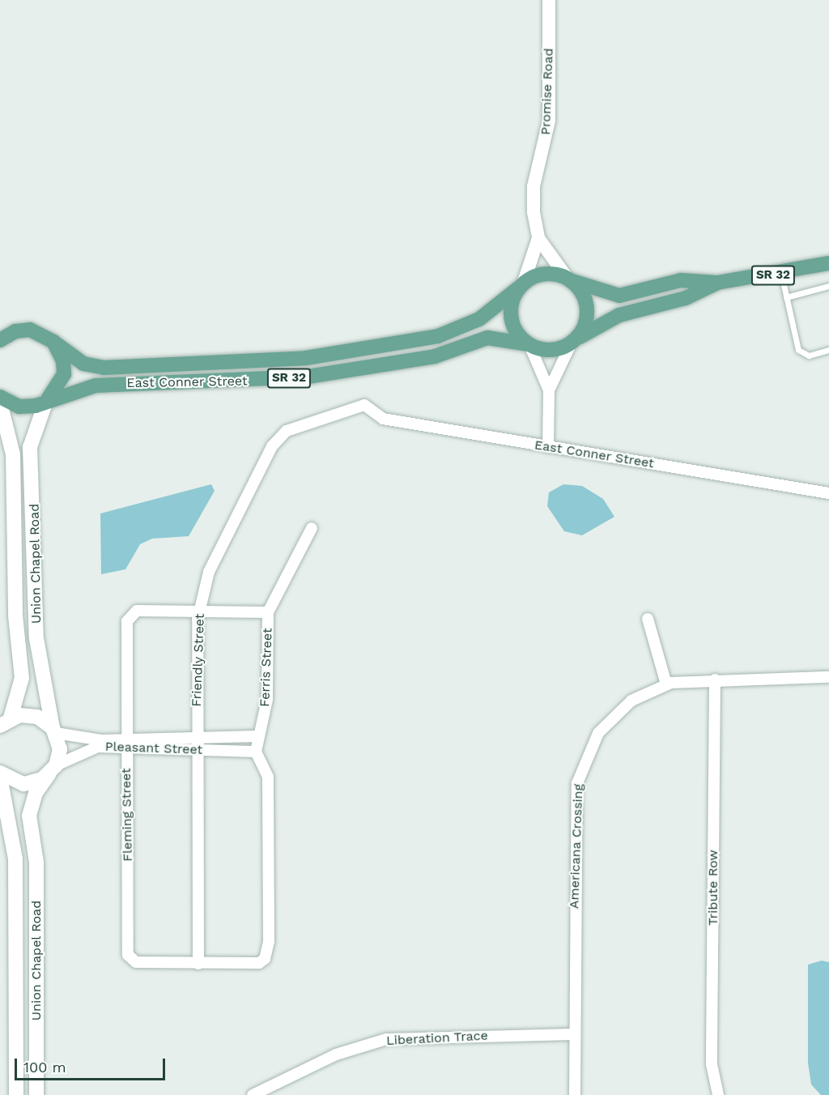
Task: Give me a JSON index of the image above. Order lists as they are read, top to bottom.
{
  "streets": {
    "main road": ["SR 32", "East Conner Street", "Union Chapel Road"],
    "street": [
      "Promise Road",
      "Friendly Street",
      "Ferris Street",
      "Pleasant Street",
      "Fleming Street",
      "Americana Crossing",
      "Tribute Row",
      "Liberation Trace"
    ]
  },
  "crossings": [
    ["Promise Road", "SR 32"],
    ["Promise Road", "East Conner Street"],
    ["SR 32", "East Conner Street"],
    ["SR 32", "Union Chapel Road"],
    ["East Conner Street", "Union Chapel Road"],
    ["East Conner Street", "Friendly Street"],
    ["Union Chapel Road", "Pleasant Street"],
    ["Friendly Street", "Ferris Street"],
    ["Friendly Street", "Pleasant Street"],
    ["Friendly Street", "Fleming Street"],
    ["Ferris Street", "Pleasant Street"],
    ["Ferris Street", "Fleming Street"],
    ["Pleasant Street", "Fleming Street"],
    ["Americana Crossing", "Tribute Row"],
    ["Americana Crossing", "Liberation Trace"]
  ],
  "scale_bar": "100 m"
}
